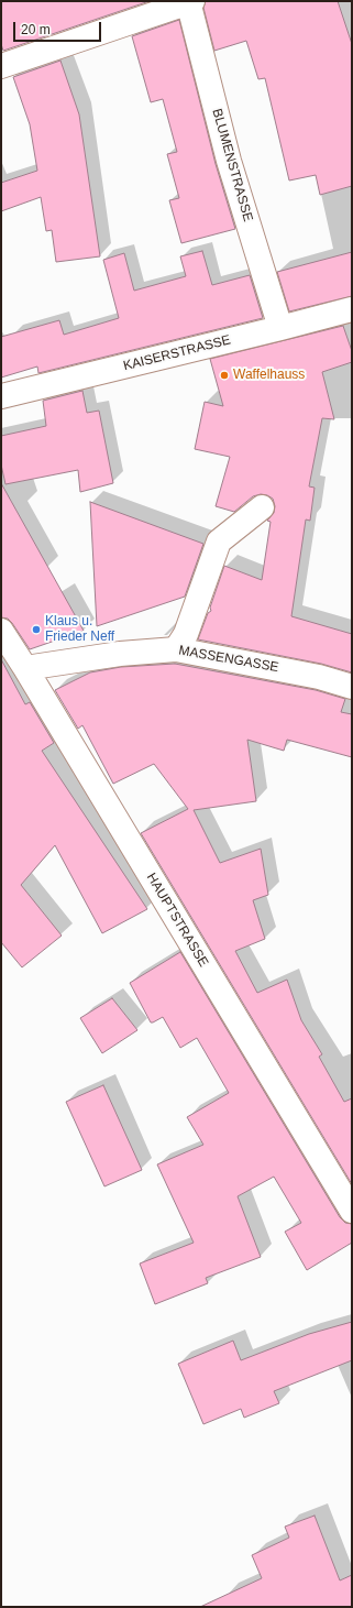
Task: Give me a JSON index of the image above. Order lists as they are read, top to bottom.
{
  "streets": {
    "street": [
      "BLUMENSTRASSE",
      "KAISERSTRASSE",
      "MASSENGASSE",
      "HAUPTSTRASSE"
    ]
  },
  "crossings": [
    ["BLUMENSTRASSE", "KAISERSTRASSE"],
    ["MASSENGASSE", "HAUPTSTRASSE"]
  ],
  "places": ["Waffelhauss", "Klaus u. Frieder Neff"],
  "scale_bar": "20 m"
}
